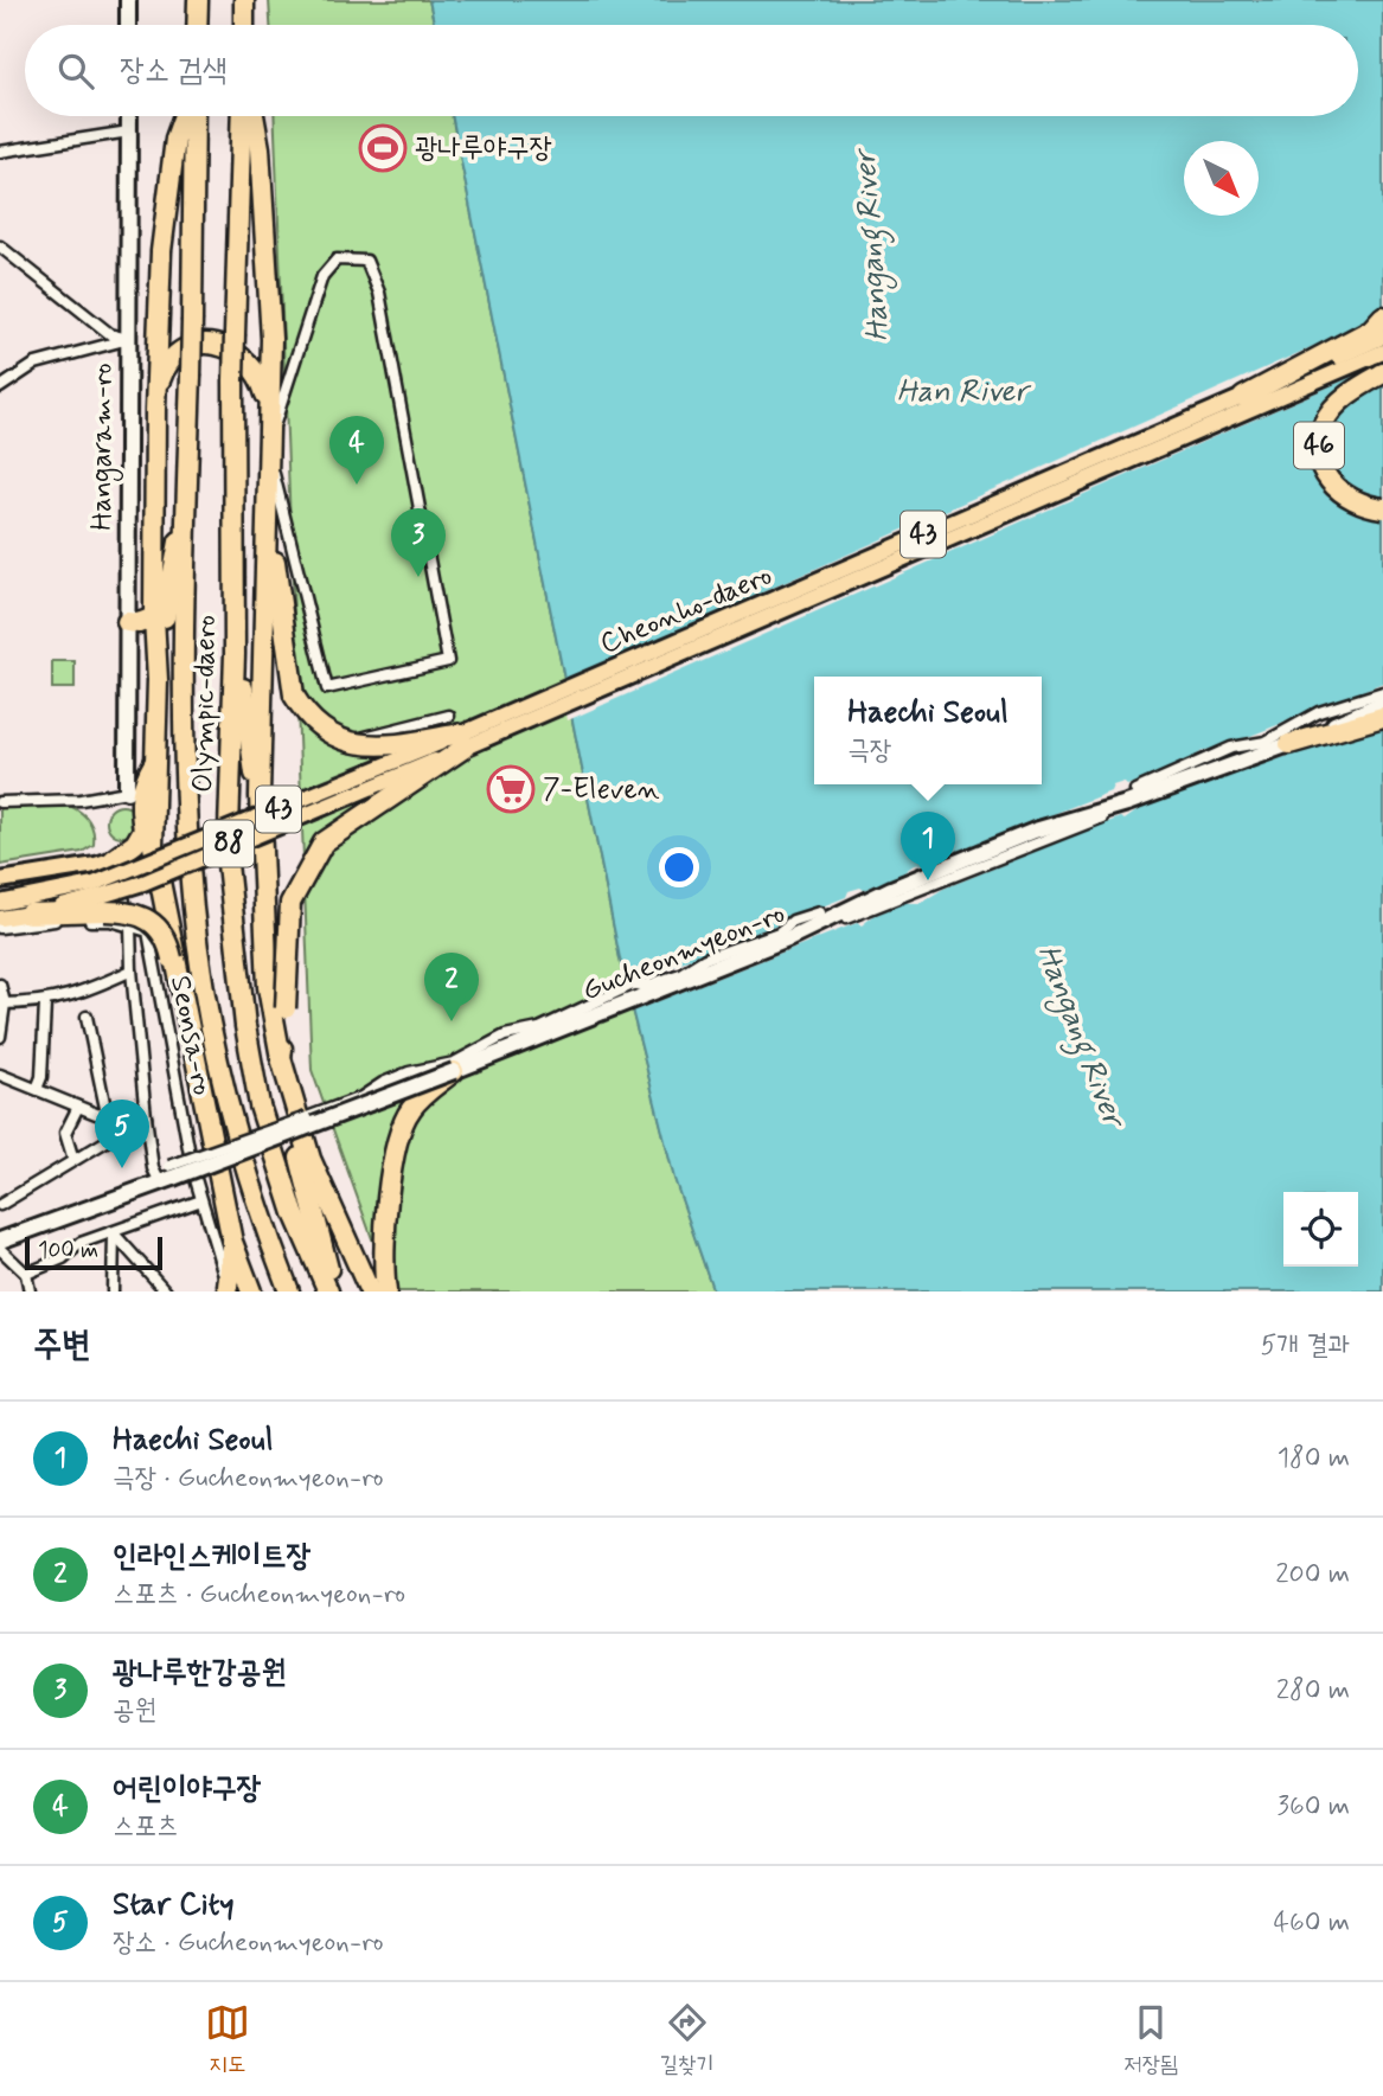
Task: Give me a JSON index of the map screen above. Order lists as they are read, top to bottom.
{
  "streets": {
    "highway": ["46", "Olympic-daero", "88"],
    "main road": [
      "Hangaram-ro",
      "43",
      "Cheonho-daero",
      "Gucheonmyeon-ro"
    ],
    "street": ["Seonsa-ro"]
  },
  "water": ["Hangang River", "Han River"],
  "places": {
    "sports": ["광나루야구장"],
    "supermarket": ["7-Eleven"]
  },
  "scale_bar": "100 m",
  "north": "bottom right",
  "page": {
    "search": "장소 검색",
    "pins": [
      "4",
      "3",
      "1",
      "2",
      "5"
    ],
    "popup": ["Haechi Seoul", "극장"],
    "scale": "100 m",
    "heading": ["주변", "5개 결과"],
    "list": [
      {
        "mark": "1",
        "name": "Haechi Seoul",
        "note": "극장 · Gucheonmyeon-ro",
        "value": "180 m"
      },
      {
        "mark": "2",
        "name": "인라인스케이트장",
        "note": "스포츠 · Gucheonmyeon-ro",
        "value": "200 m"
      },
      {
        "mark": "3",
        "name": "광나루한강공원",
        "note": "공원",
        "value": "280 m"
      },
      {
        "mark": "4",
        "name": "어린이야구장",
        "note": "스포츠",
        "value": "360 m"
      },
      {
        "mark": "5",
        "name": "Star City",
        "note": "장소 · Gucheonmyeon-ro",
        "value": "460 m"
      }
    ],
    "nav": ["지도", "길찾기", "저장됨"]
  }
}
